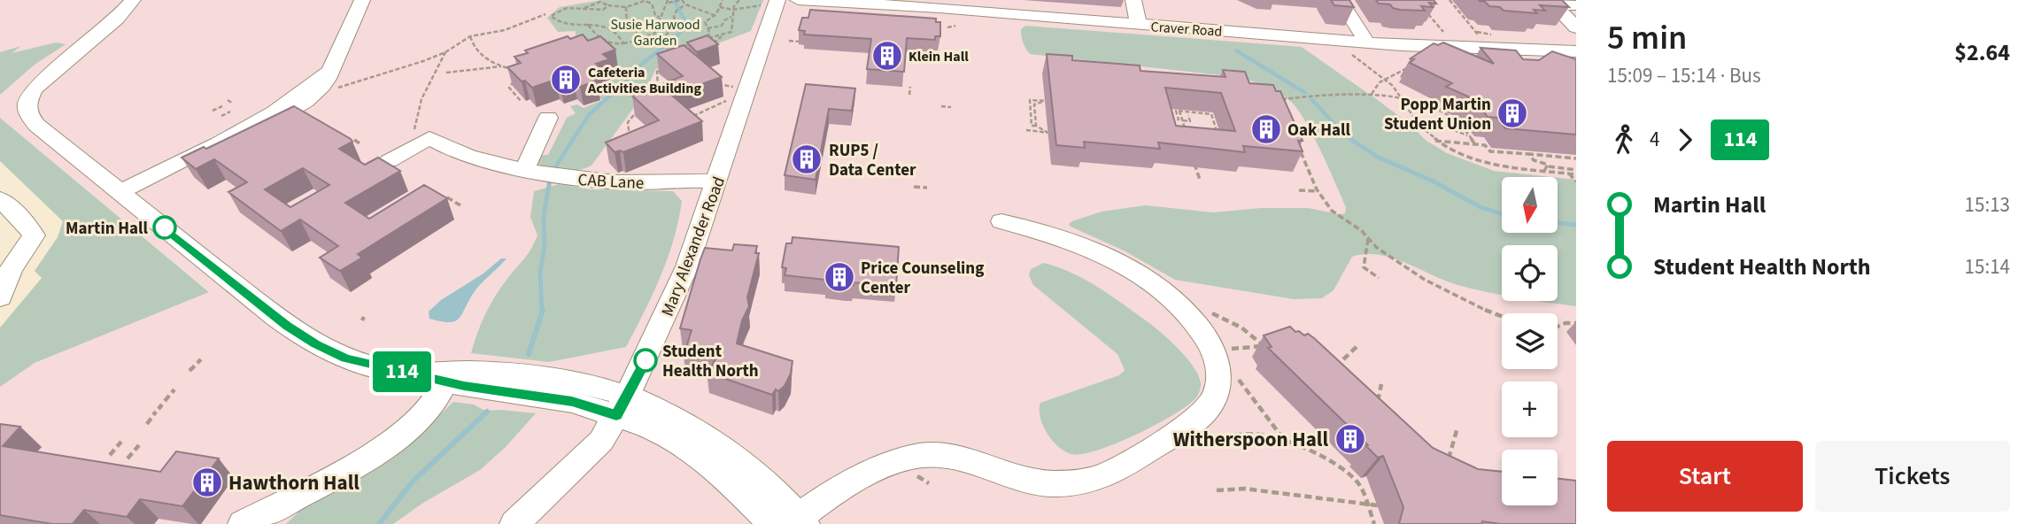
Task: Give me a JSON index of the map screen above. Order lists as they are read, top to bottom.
{
  "streets": {
    "street": ["Craver Road", "CAB Lane", "Mary Alexander Road"]
  },
  "crossings": [
    ["CAB Lane", "Mary Alexander Road"]
  ],
  "parks": ["Susie Harwood Garden"],
  "places": {
    "building": [
      "Klein Hall",
      "Cafeteria Activities Building",
      "Popp Martin Student Union",
      "Oak Hall",
      "RUP5 / Data Center",
      "Price Counseling Center",
      "Witherspoon Hall",
      "Hawthorn Hall"
    ],
    "other": ["Martin Hall", "Student Health North"]
  },
  "lines": ["bus line 114"],
  "north": "bottom",
  "page": {
    "on_map": "114",
    "heading": ["5 min", "15:09 – 15:14 · Bus", "$2.64"],
    "legs": ["4", "114"],
    "list": [
      {
        "name": "Martin Hall",
        "value": "15:13"
      },
      {
        "name": "Student Health North",
        "value": "15:14"
      }
    ],
    "map_buttons": ["+", "−"],
    "buttons": ["Start", "Tickets"]
  }
}
